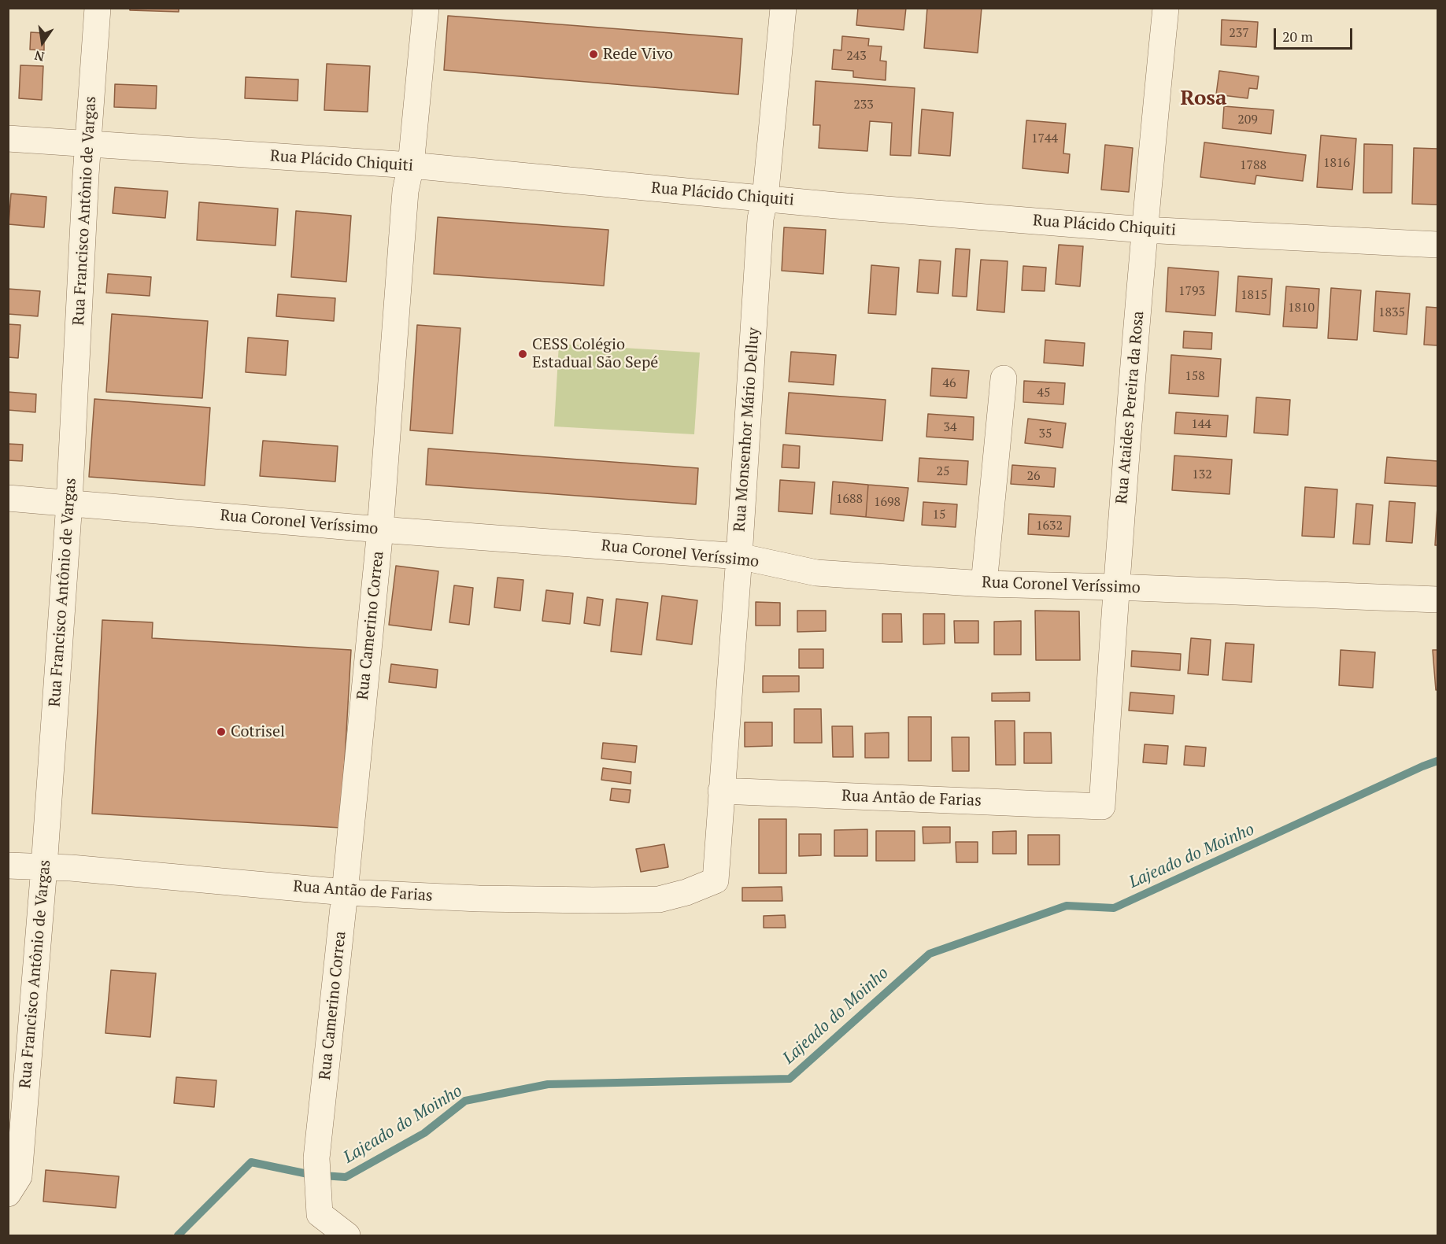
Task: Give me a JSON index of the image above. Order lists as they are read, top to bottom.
{
  "streets": {
    "street": [
      "Rua Plácido Chiquiti",
      "Rua Francisco Antônio de Vargas",
      "Rua Ataides Pereira da Rosa",
      "Rua Monsenhor Mário Delluy",
      "Rua Coronel Veríssimo",
      "Rua Camerino Correa",
      "Rua Antão de Farias"
    ]
  },
  "crossings": [
    ["Rua Plácido Chiquiti", "Rua Francisco Antônio de Vargas"],
    ["Rua Plácido Chiquiti", "Rua Ataides Pereira da Rosa"],
    ["Rua Plácido Chiquiti", "Rua Monsenhor Mário Delluy"],
    ["Rua Plácido Chiquiti", "Rua Camerino Correa"],
    ["Rua Francisco Antônio de Vargas", "Rua Coronel Veríssimo"],
    ["Rua Francisco Antônio de Vargas", "Rua Antão de Farias"],
    ["Rua Ataides Pereira da Rosa", "Rua Coronel Veríssimo"],
    ["Rua Ataides Pereira da Rosa", "Rua Antão de Farias"],
    ["Rua Monsenhor Mário Delluy", "Rua Coronel Veríssimo"],
    ["Rua Monsenhor Mário Delluy", "Rua Antão de Farias"],
    ["Rua Coronel Veríssimo", "Rua Camerino Correa"],
    ["Rua Camerino Correa", "Rua Antão de Farias"]
  ],
  "districts": ["Rosa"],
  "water": ["Lajeado do Moinho"],
  "places": ["Rede Vivo", "CESS Colégio Estadual São Sepé", "Cotrisel"],
  "house_numbers": [
    "237",
    "243",
    "233",
    "209",
    "1744",
    "1816",
    "1788",
    "1793",
    "1815",
    "1810",
    "1835",
    "158",
    "46",
    "45",
    "144",
    "34",
    "35",
    "25",
    "132",
    "26",
    "1688",
    "1698",
    "15",
    "1632"
  ],
  "scale_bar": "20 m",
  "north": "bottom"
}
